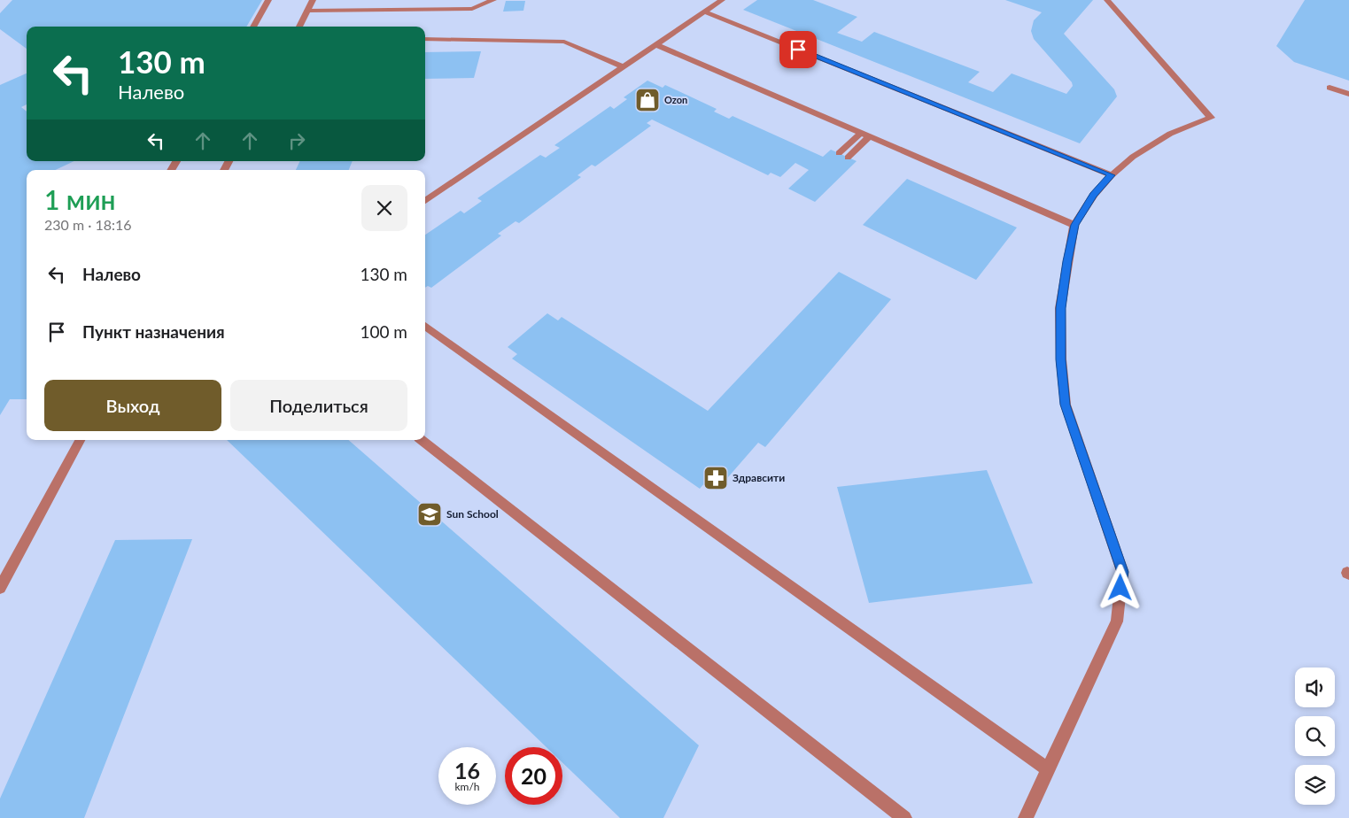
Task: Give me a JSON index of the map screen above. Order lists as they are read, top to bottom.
{
  "places": {
    "shop": ["Ozon"],
    "pharmacy": ["Здравсити"],
    "school or university": ["Sun School"]
  },
  "page": {
    "turn": ["130 m", "Налево"],
    "heading": ["1 мин", "230 m · 18:16"],
    "list": [
      {
        "name": "Налево",
        "value": "130 m"
      },
      {
        "name": "Пункт назначения",
        "value": "100 m"
      }
    ],
    "buttons": ["Выход", "Поделиться"],
    "speed": "16 km/h",
    "limit": "20"
  }
}
